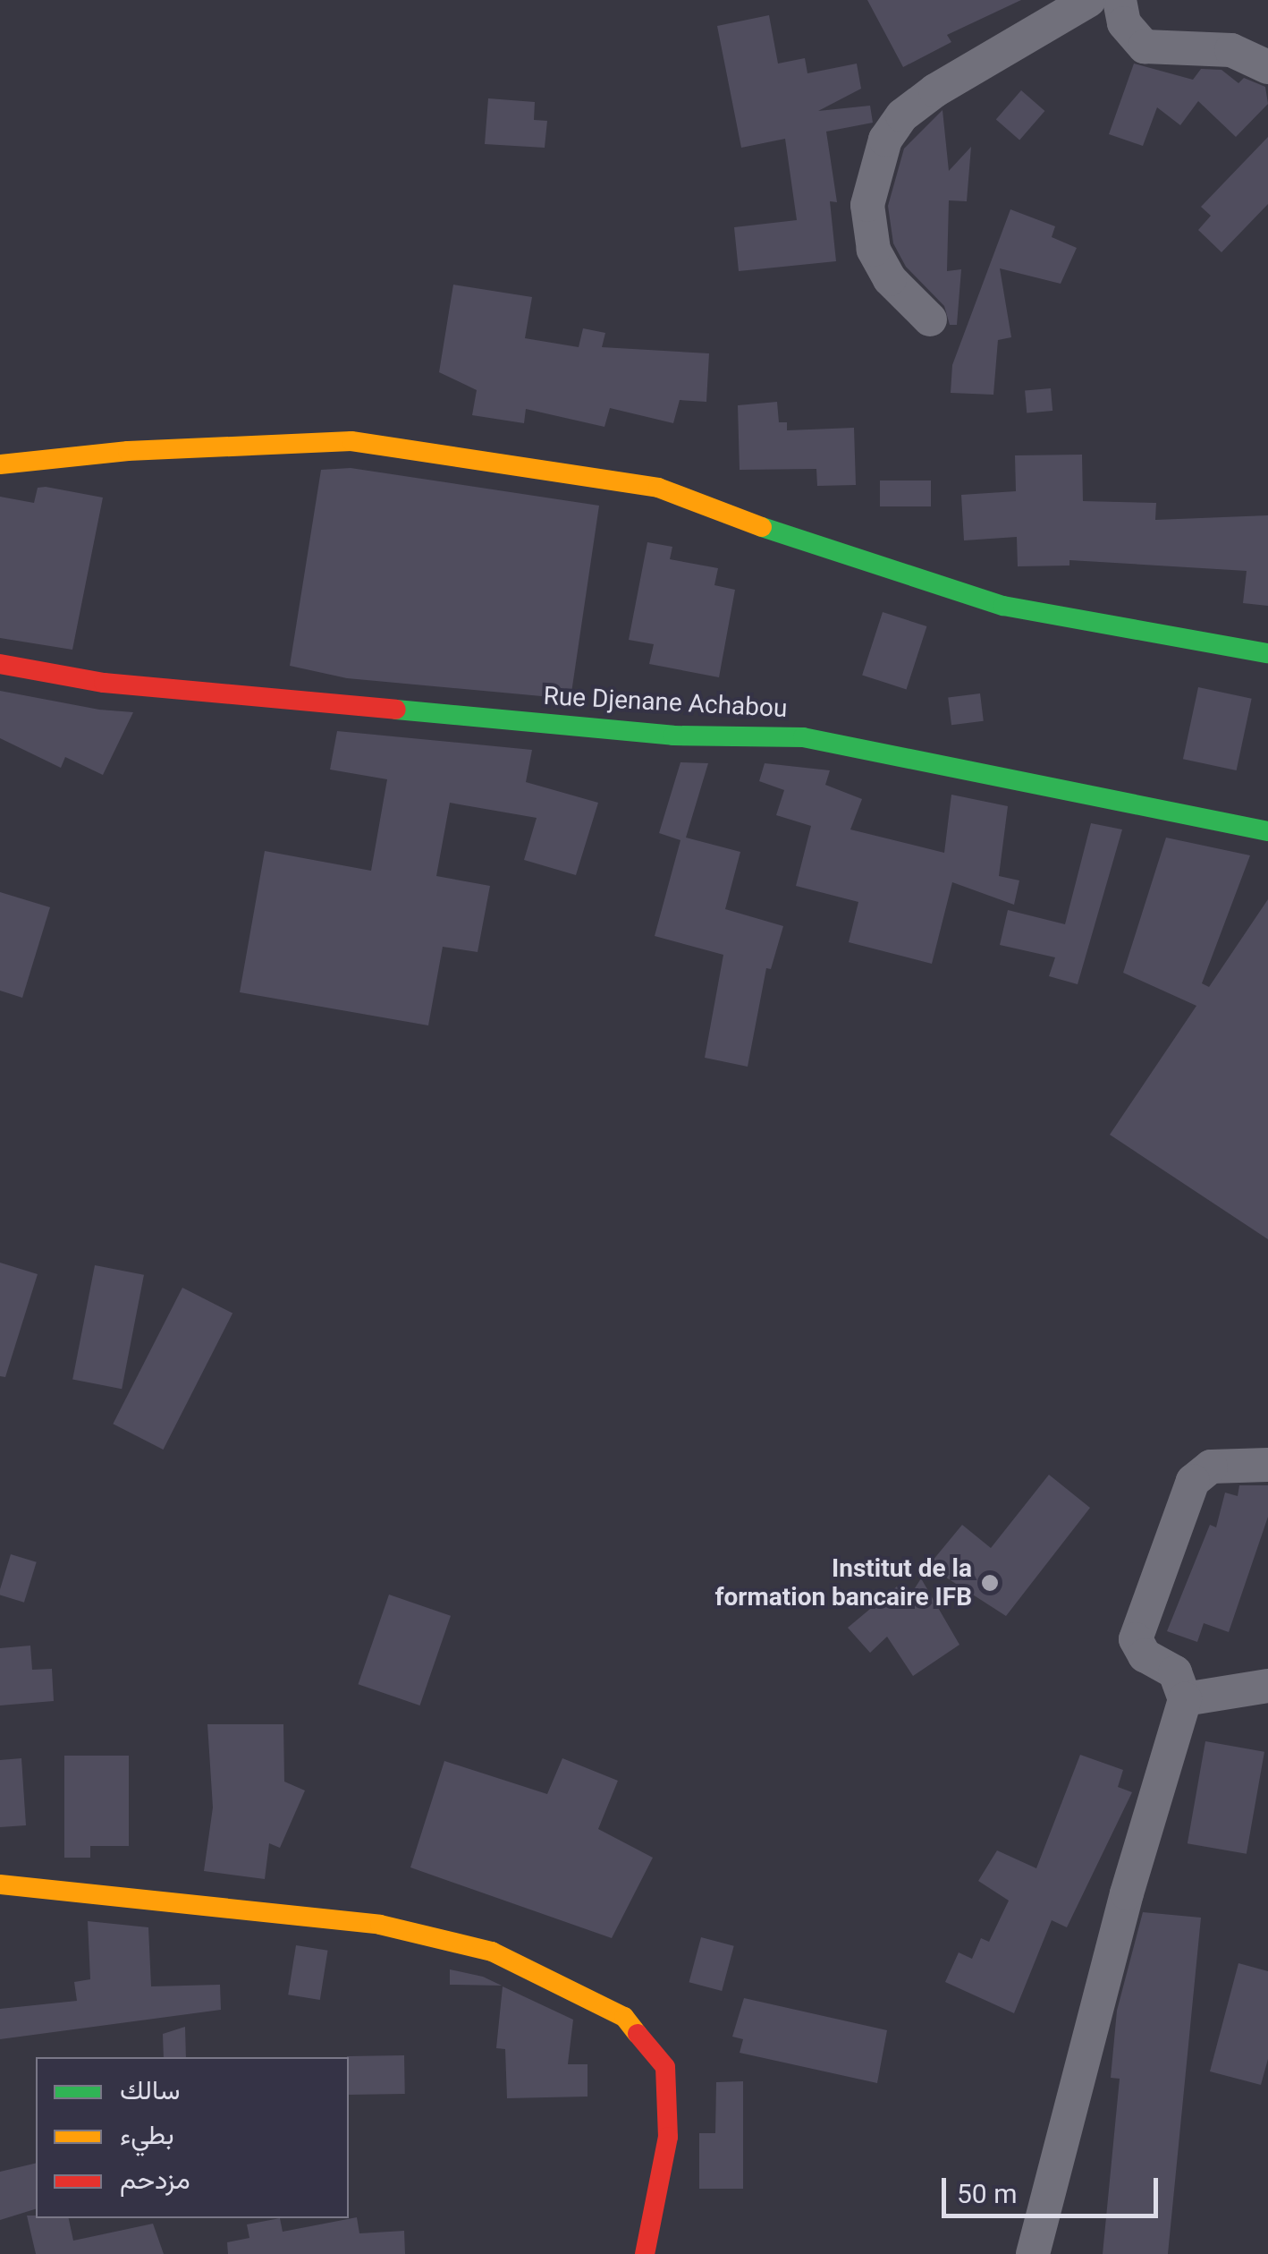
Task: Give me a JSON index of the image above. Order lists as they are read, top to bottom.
{
  "streets": {
    "street": ["Rue Djenane Achabou"]
  },
  "places": ["Institut de la formation bancaire IFB"],
  "legend": ["سالك", "بطيء", "مزدحم"],
  "scale_bar": "50 m"
}
